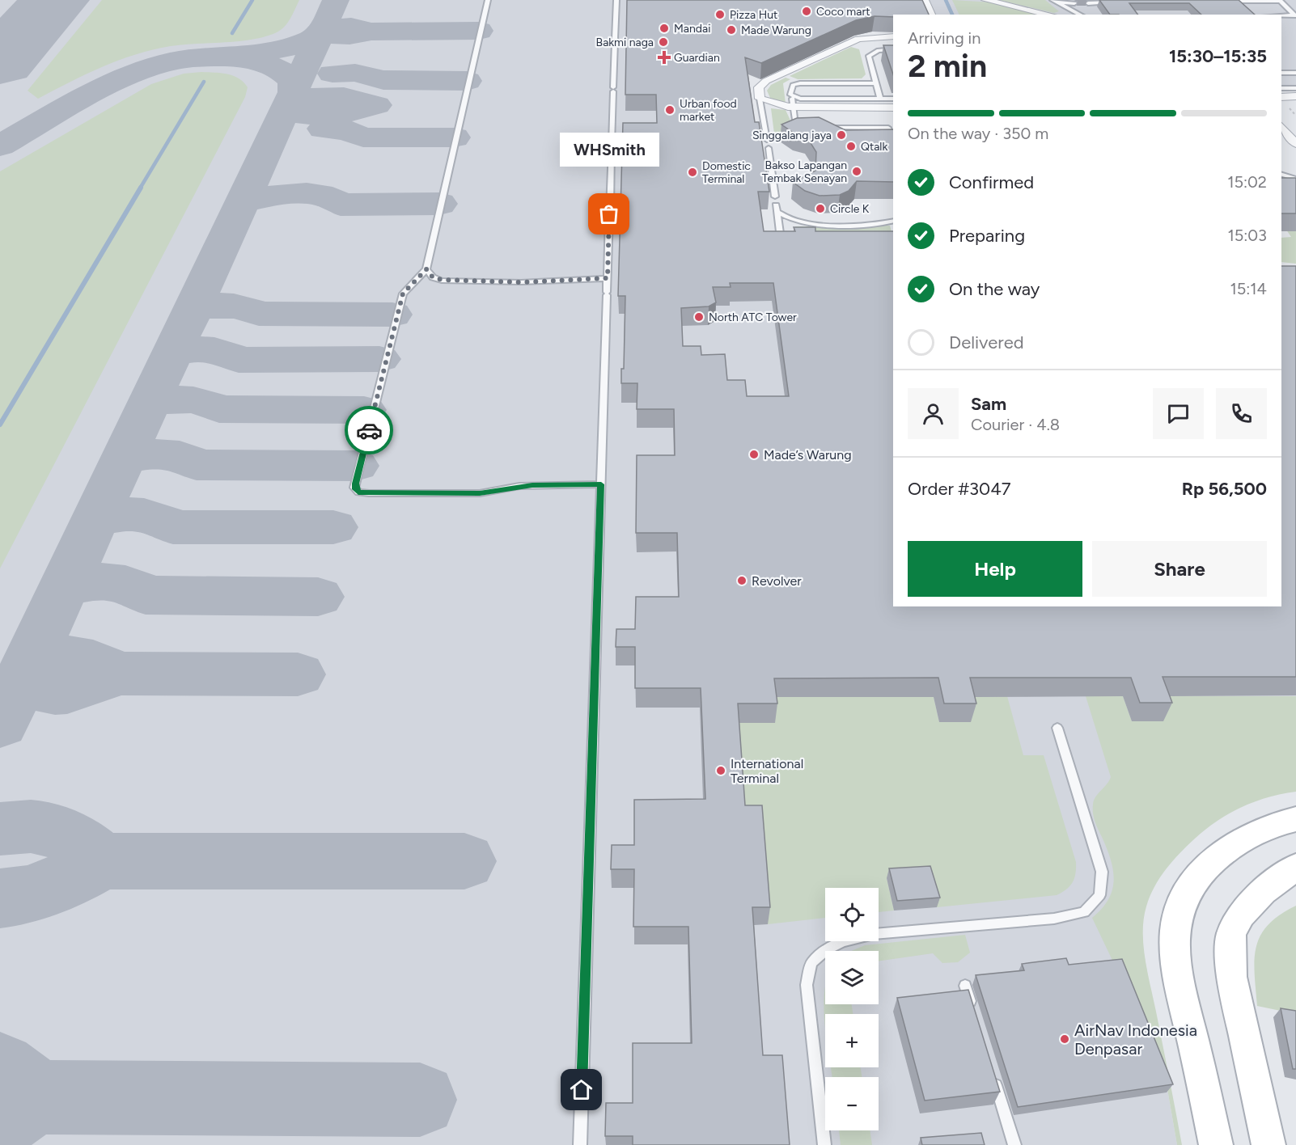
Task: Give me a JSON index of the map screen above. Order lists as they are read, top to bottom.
{
  "places": {
    "other": [
      "Coco mart",
      "Pizza Hut",
      "Mandai",
      "Made Warung",
      "Bakmi naga",
      "Urban food market",
      "Singgalang jaya",
      "Qtalk",
      "Bakso Lapangan Tembak Senayan",
      "Domestic Terminal",
      "Circle K",
      "WHSmith",
      "North ATC Tower",
      "Made’s Warung",
      "Revolver",
      "International Terminal",
      "AirNav Indonesia Denpasar"
    ],
    "health": ["Guardian"]
  },
  "page": {
    "heading": ["2 min", "Arriving in", "15:30–15:35"],
    "panel": [
      "Sam",
      "Courier · 4.8",
      "Order #3047",
      "Rp 56,500"
    ],
    "bar": "On the way · 350 m",
    "bubble": "WHSmith",
    "list": [
      ["Confirmed", "15:02"],
      ["Preparing", "15:03"],
      ["On the way", "15:14"],
      "Delivered"
    ],
    "buttons": ["Help", "Share"],
    "map_buttons": ["+", "−"]
  }
}
